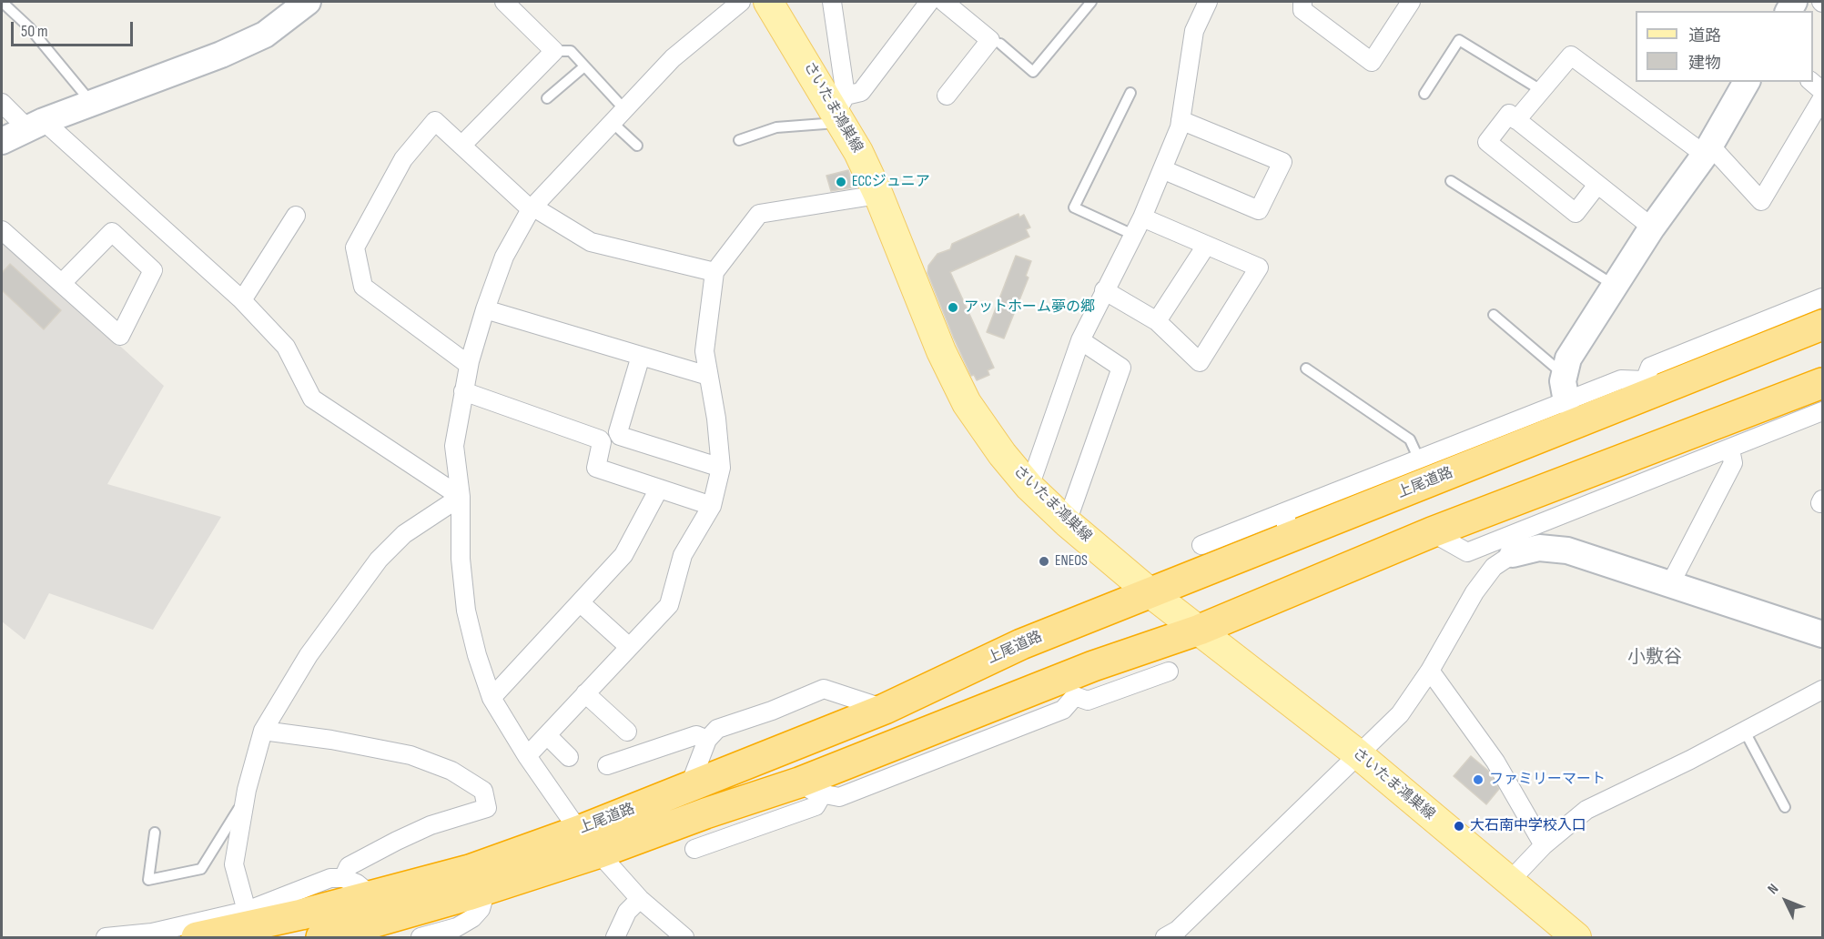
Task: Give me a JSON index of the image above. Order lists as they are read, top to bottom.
{
  "streets": {
    "highway": ["上尾道路"],
    "main road": ["さいたま鴻巣線"]
  },
  "crossings": [
    ["さいたま鴻巣線", "上尾道路"]
  ],
  "districts": ["小敷谷"],
  "places": [
    "ECCジュニア",
    "アットホーム夢の郷",
    "ENEOS",
    "ファミリーマート",
    "大石南中学校入口"
  ],
  "legend": ["道路", "建物"],
  "scale_bar": "50 m",
  "north": "top left"
}
